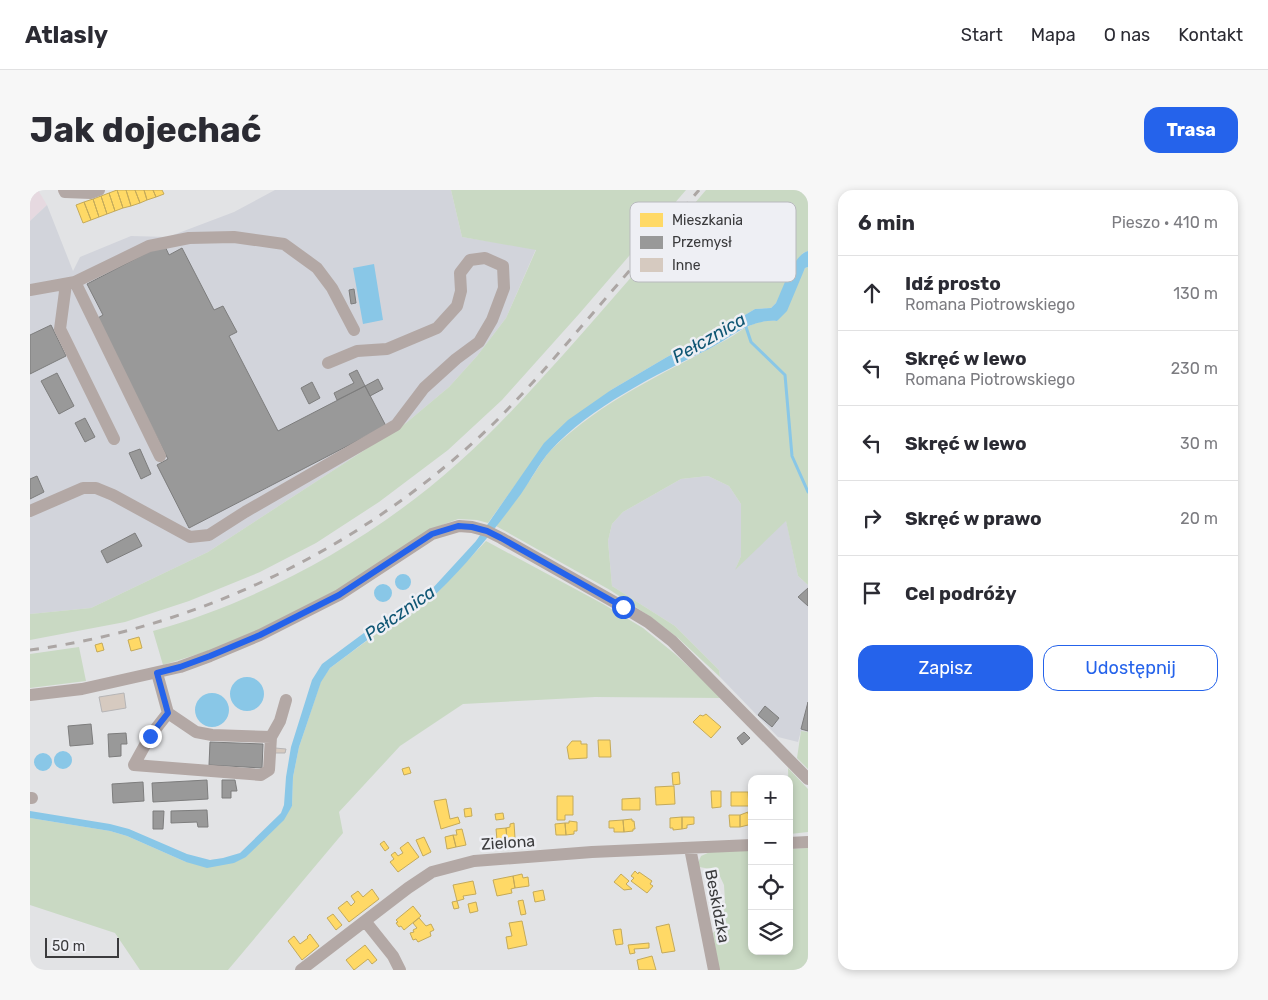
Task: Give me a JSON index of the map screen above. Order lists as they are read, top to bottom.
{
  "streets": {
    "street": ["Zielona", "Beskidzka"]
  },
  "crossings": [
    ["Zielona", "Beskidzka"]
  ],
  "water": ["Pełcznica"],
  "legend": ["Mieszkania", "Przemysł", "Inne"],
  "scale_bar": "50 m",
  "page": {
    "header": "Atlasly",
    "nav": [
      "Start",
      "Mapa",
      "O nas",
      "Kontakt"
    ],
    "buttons": [
      "Trasa",
      ["Zapisz", "Udostępnij"]
    ],
    "title": "Jak dojechać",
    "heading": ["6 min", "Pieszo · 410 m"],
    "list": [
      ["Idź prosto", "Romana Piotrowskiego", "130 m"],
      ["Skręć w lewo", "Romana Piotrowskiego", "230 m"],
      ["Skręć w lewo", "30 m"],
      ["Skręć w prawo", "20 m"],
      "Cel podróży"
    ],
    "map_buttons": ["+", "−"],
    "scale": "50 m"
  }
}
